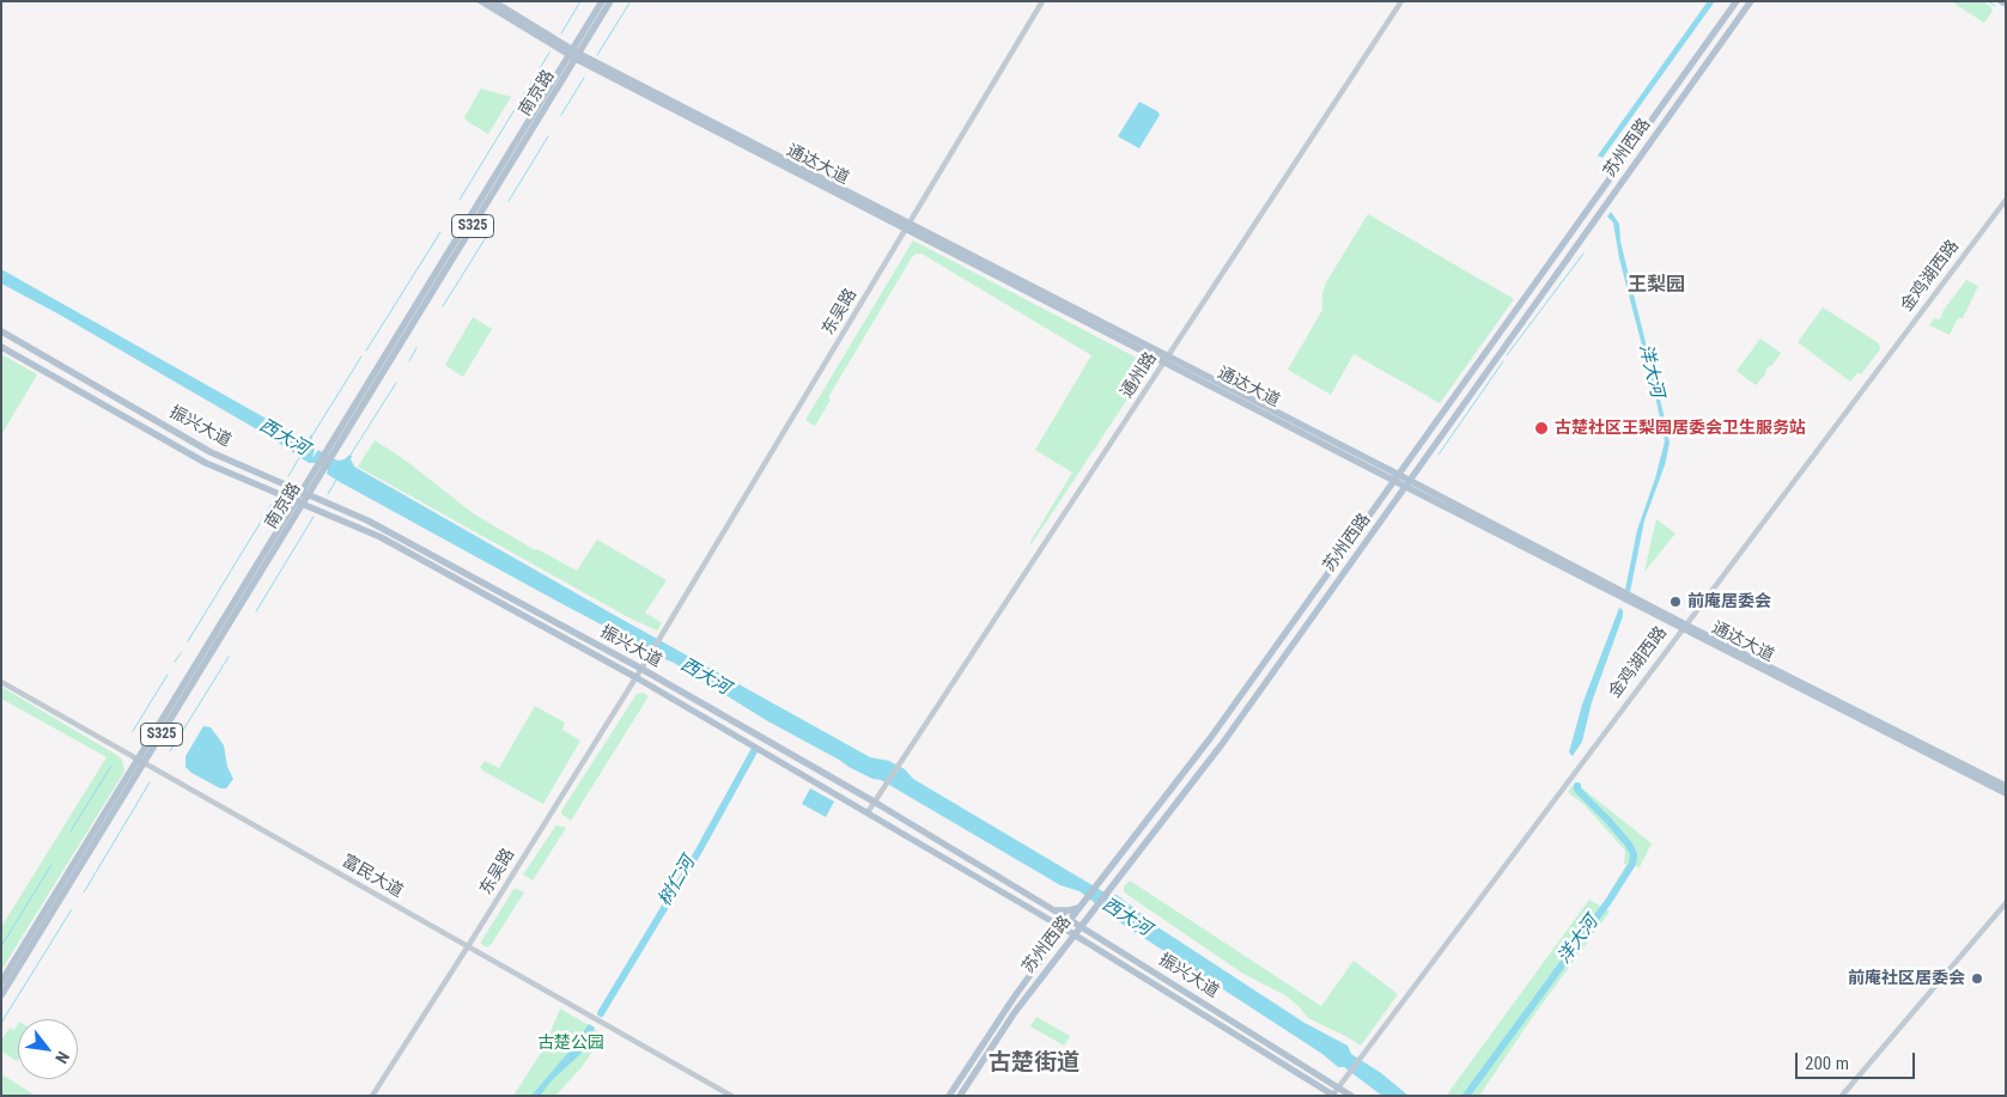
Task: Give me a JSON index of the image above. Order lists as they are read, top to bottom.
{
  "streets": {
    "main road": [
      "南京路",
      "苏州西路",
      "通达大道",
      "S325",
      "振兴大道"
    ],
    "street": [
      "金鸡湖西路",
      "东吴路",
      "通州路",
      "富民大道"
    ]
  },
  "crossings": [
    ["南京路", "通达大道"],
    ["南京路", "振兴大道"],
    ["南京路", "富民大道"],
    ["苏州西路", "通达大道"],
    ["苏州西路", "振兴大道"],
    ["通达大道", "金鸡湖西路"],
    ["通达大道", "东吴路"],
    ["通达大道", "通州路"],
    ["金鸡湖西路", "振兴大道"],
    ["东吴路", "振兴大道"],
    ["东吴路", "富民大道"],
    ["通州路", "振兴大道"]
  ],
  "districts": ["王梨园", "古楚街道"],
  "water": ["洋大河", "西大河", "树仁河"],
  "parks": ["古楚公园"],
  "places": ["古楚社区王梨园居委会卫生服务站", "前庵居委会", "前庵社区居委会"],
  "scale_bar": "200 m",
  "north": "bottom right"
}
